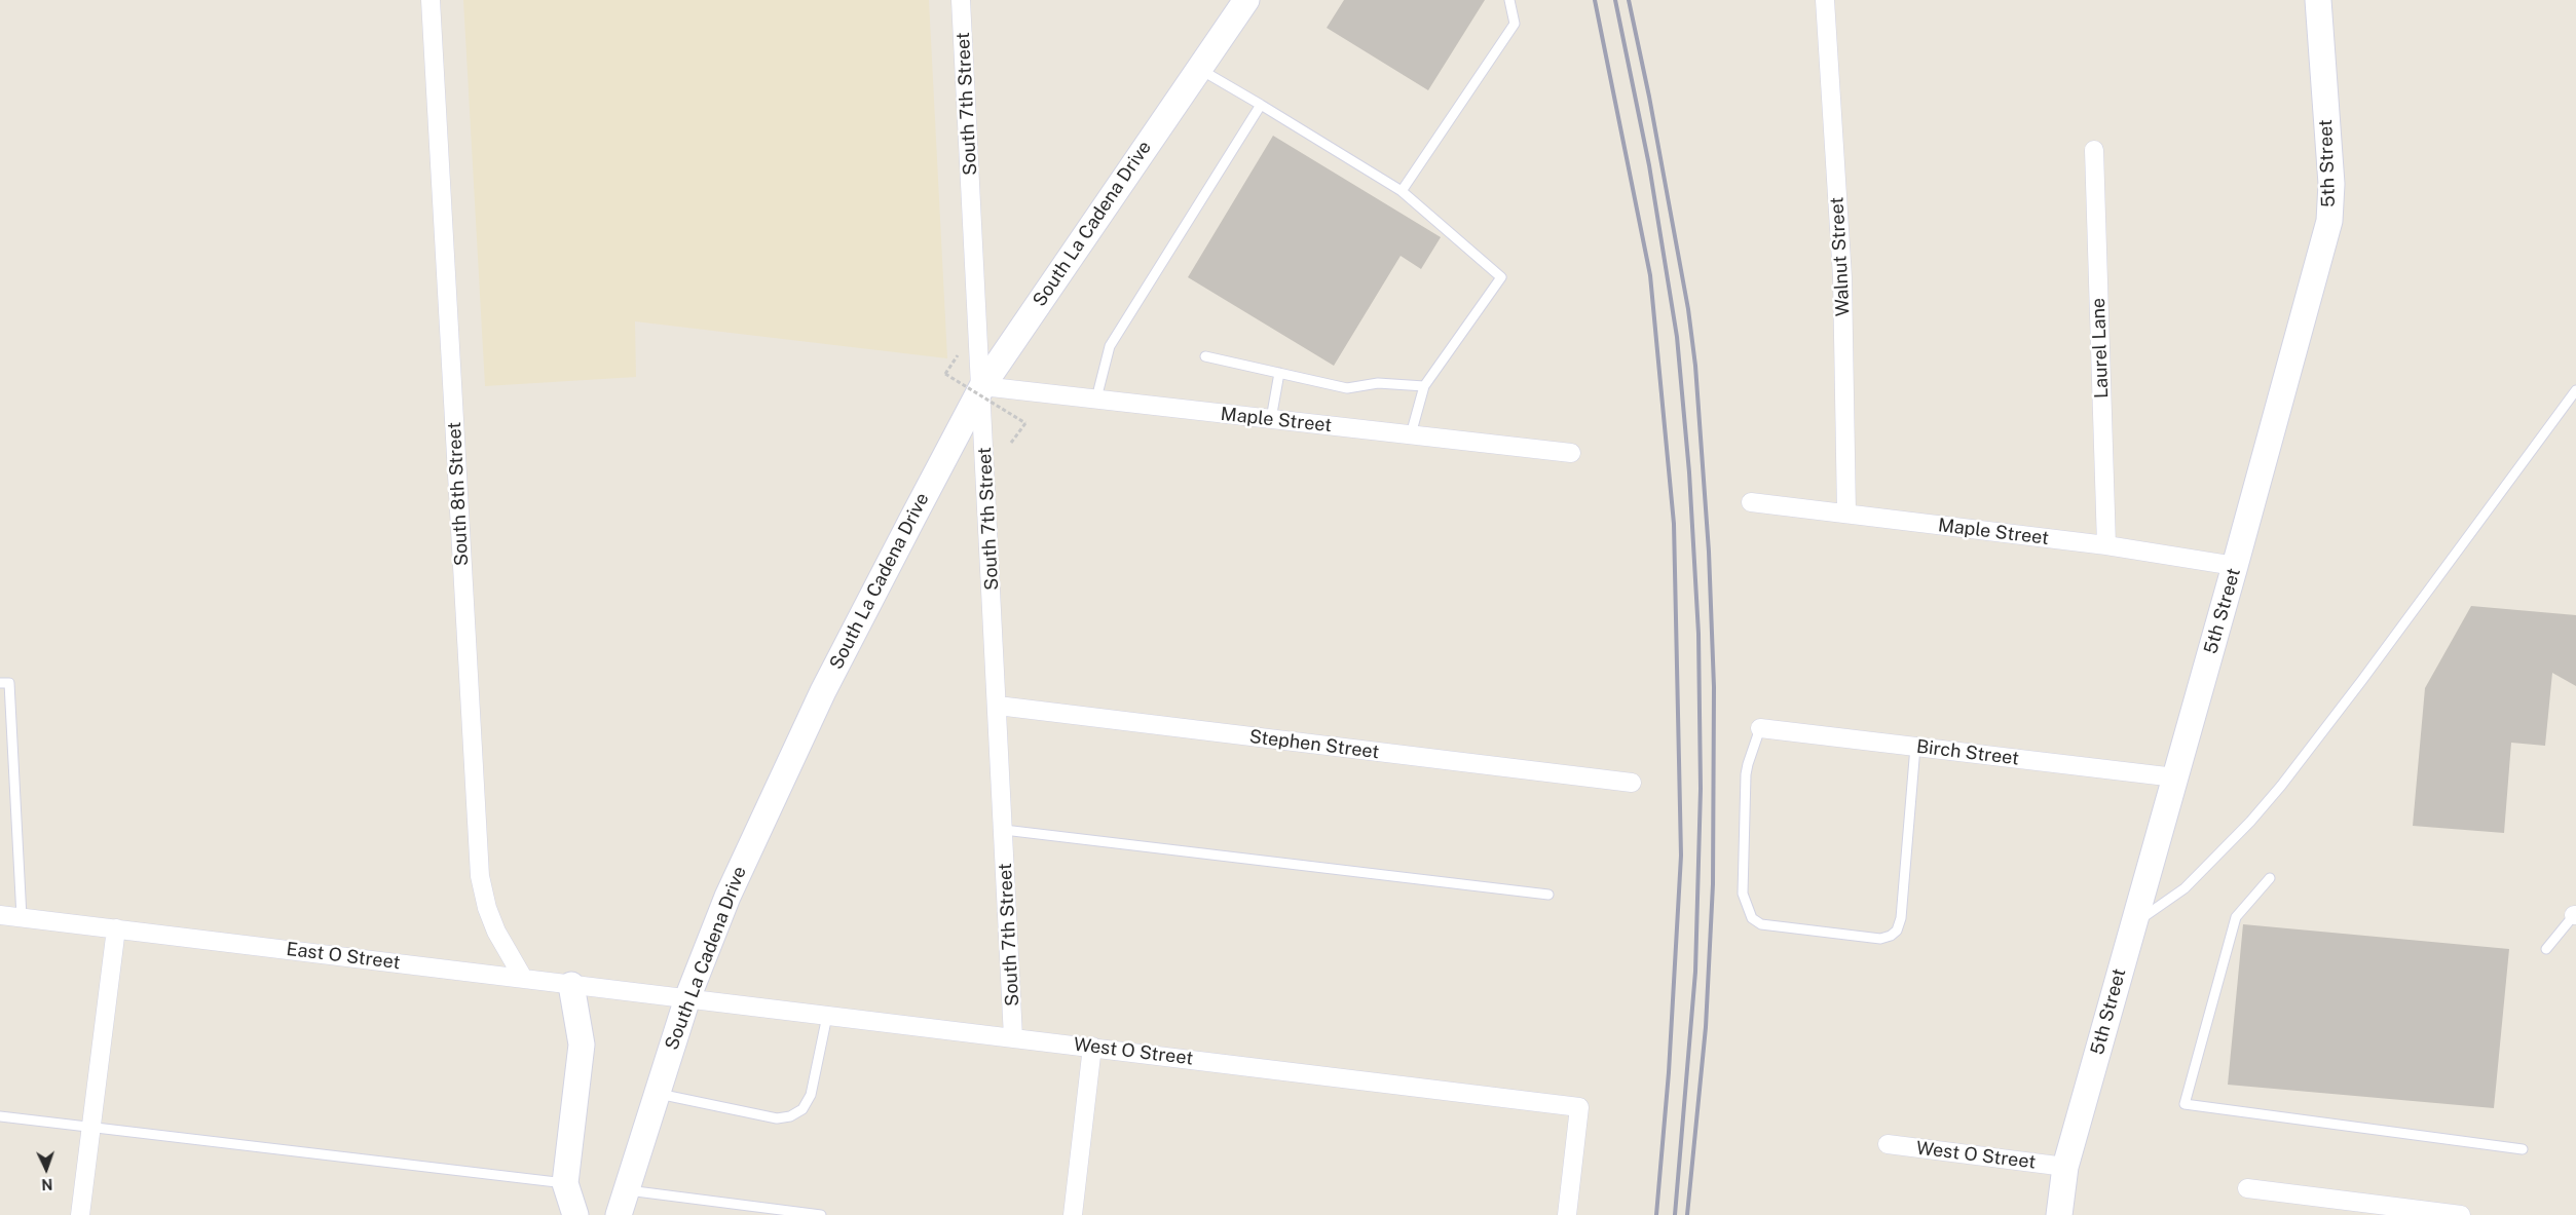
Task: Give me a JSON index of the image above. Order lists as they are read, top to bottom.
{
  "streets": {
    "main road": ["5th Street", "South La Cadena Drive"],
    "street": [
      "South 7th Street",
      "Walnut Street",
      "Laurel Lane",
      "Maple Street",
      "South 8th Street",
      "Stephen Street",
      "Birch Street",
      "East O Street",
      "West O Street"
    ]
  },
  "crossings": [
    ["South 7th Street", "South La Cadena Drive"],
    ["South 7th Street", "Maple Street"],
    ["South 7th Street", "Stephen Street"],
    ["South 7th Street", "West O Street"],
    ["5th Street", "Maple Street"],
    ["5th Street", "Birch Street"],
    ["5th Street", "West O Street"],
    ["South La Cadena Drive", "Maple Street"],
    ["South La Cadena Drive", "East O Street"],
    ["South La Cadena Drive", "West O Street"],
    ["Walnut Street", "Maple Street"],
    ["Laurel Lane", "Maple Street"],
    ["South 8th Street", "East O Street"],
    ["East O Street", "West O Street"]
  ],
  "north": "bottom"
}
